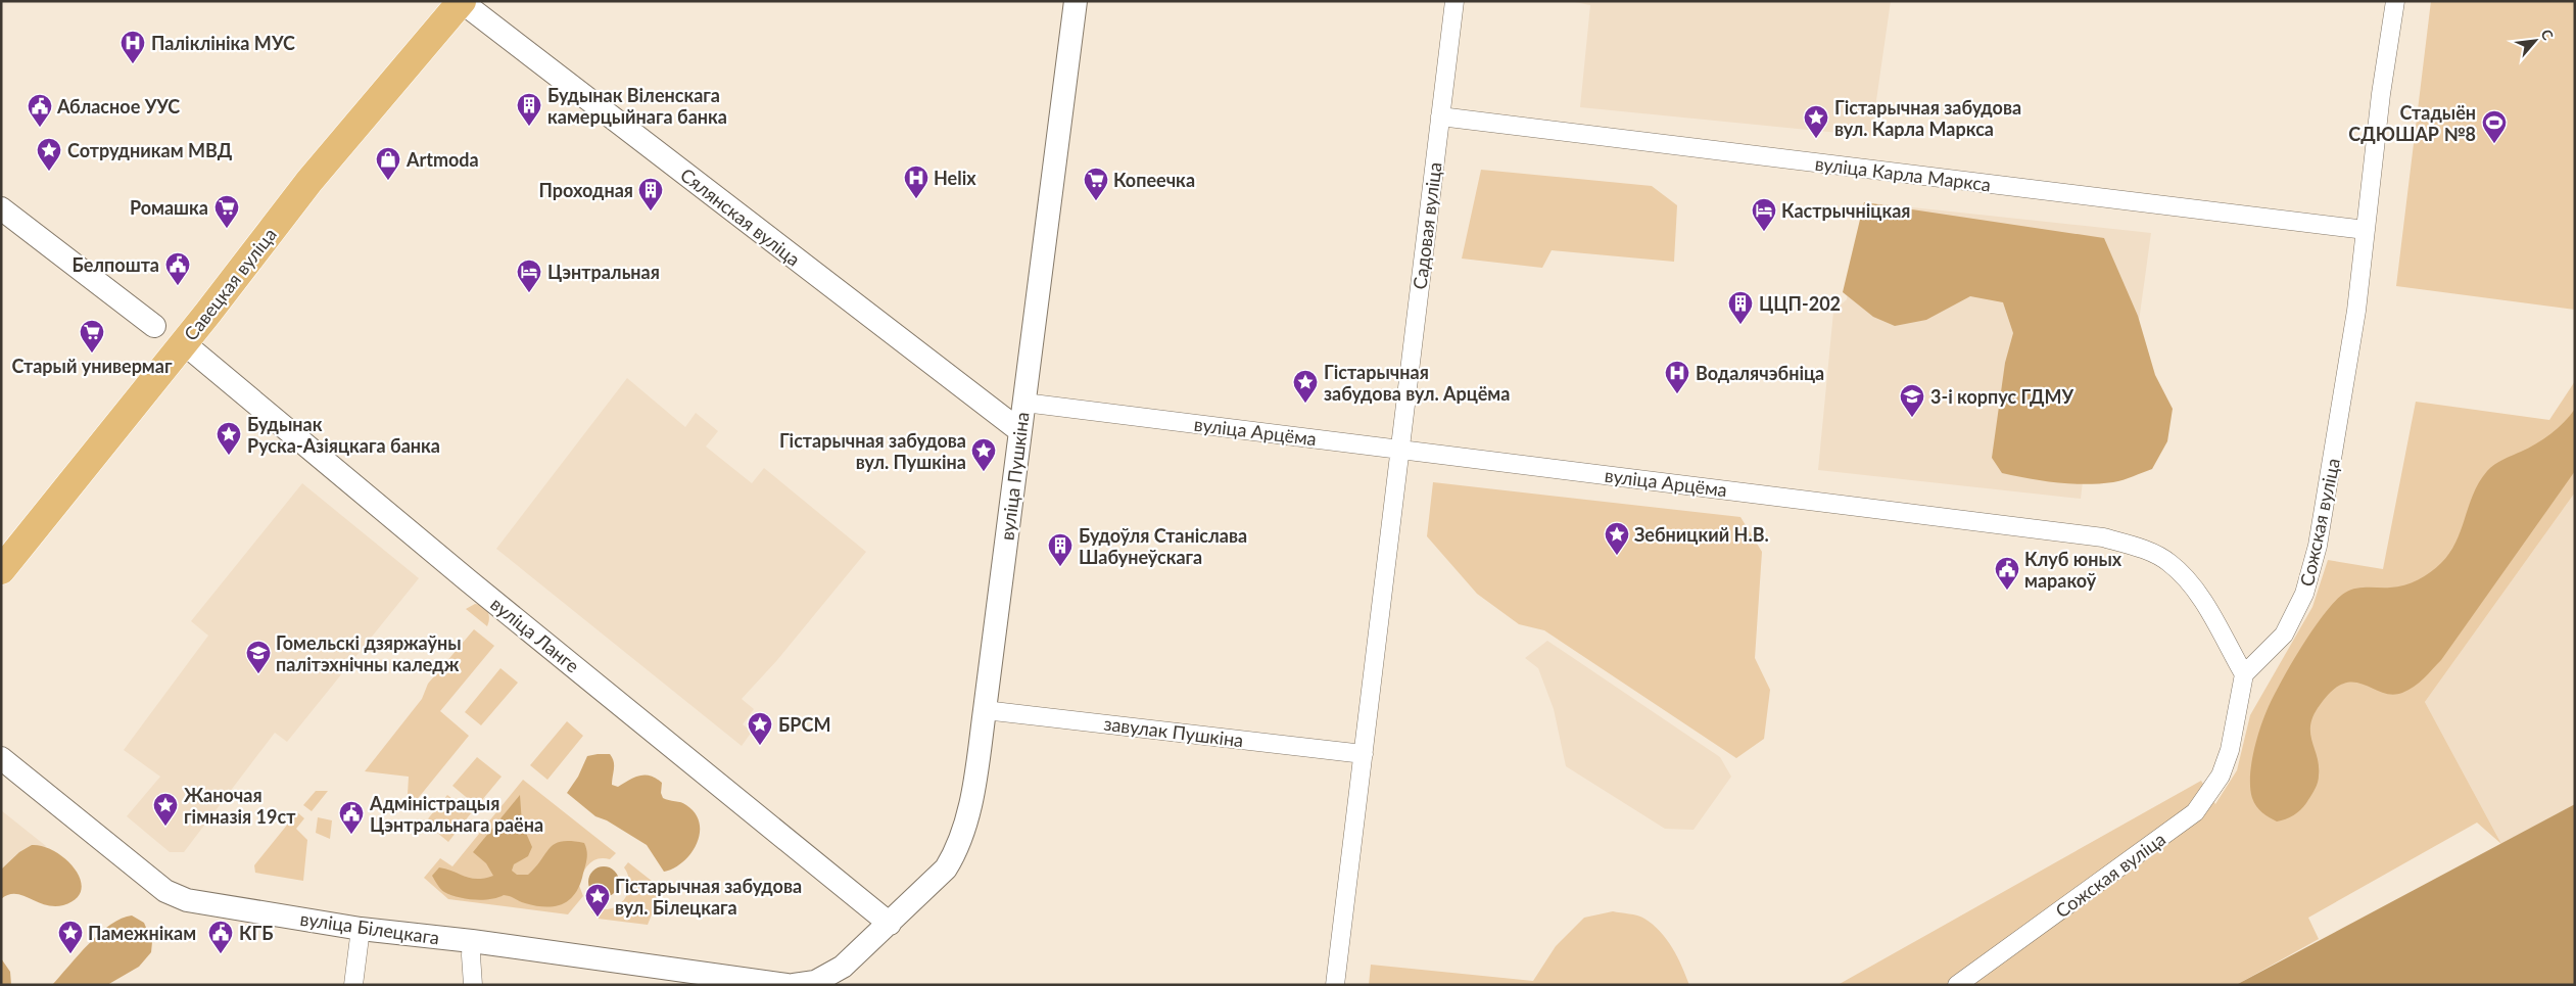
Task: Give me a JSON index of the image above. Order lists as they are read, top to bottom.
{
  "streets": {
    "main road": ["Савецкая вуліца"],
    "street": [
      "вуліца Карла Маркса",
      "Сялянская вуліца",
      "Садовая вуліца",
      "вуліца Арцёма",
      "вуліца Пушкіна",
      "Сожская вуліца",
      "вуліца Ланге",
      "завулак Пушкіна",
      "вуліца Білецкага"
    ]
  },
  "crossings": [
    ["вуліца Карла Маркса", "Садовая вуліца"],
    ["вуліца Карла Маркса", "Сожская вуліца"],
    ["Сялянская вуліца", "Савецкая вуліца"],
    ["Сялянская вуліца", "вуліца Пушкіна"],
    ["Садовая вуліца", "вуліца Арцёма"],
    ["Савецкая вуліца", "вуліца Ланге"],
    ["вуліца Арцёма", "вуліца Пушкіна"],
    ["вуліца Арцёма", "Сожская вуліца"],
    ["вуліца Пушкіна", "вуліца Ланге"],
    ["вуліца Пушкіна", "завулак Пушкіна"]
  ],
  "places": {
    "hospital": ["Паліклініка МУС", "Helix", "Водалячэбніца"],
    "building": [
      "Будынак Віленскага камерцыйнага банка",
      "Проходная",
      "ЦЦП-202",
      "Будоўля Станіслава Шабунеўскага"
    ],
    "public building": [
      "Абласное УУС",
      "Белпошта",
      "Клуб юных маракоў",
      "Адміністрацыя Цэнтральнага раёна",
      "КГБ"
    ],
    "place": [
      "Гістарычная забудова вул. Карла Маркса",
      "Сотрудникам МВД",
      "Гістарычная забудова вул. Арцёма",
      "Будынак Руска-Азіяцкага банка",
      "Гістарычная забудова вул. Пушкіна",
      "Зебницкий Н.В.",
      "БРСМ",
      "Жаночая гімназія 19ст",
      "Гістарычная забудова вул. Білецкага",
      "Памежнікам"
    ],
    "sports": ["Стадыён СДЮШАР №8"],
    "shop": ["Artmoda"],
    "supermarket": ["Копеечка", "Ромашка", "Старый универмаг"],
    "hotel": ["Кастрычніцкая", "Цэнтральная"],
    "school or university": ["3-і корпус ГДМУ", "Гомельскі дзяржаўны палітэхнічны каледж"]
  },
  "north": "top right"
}
